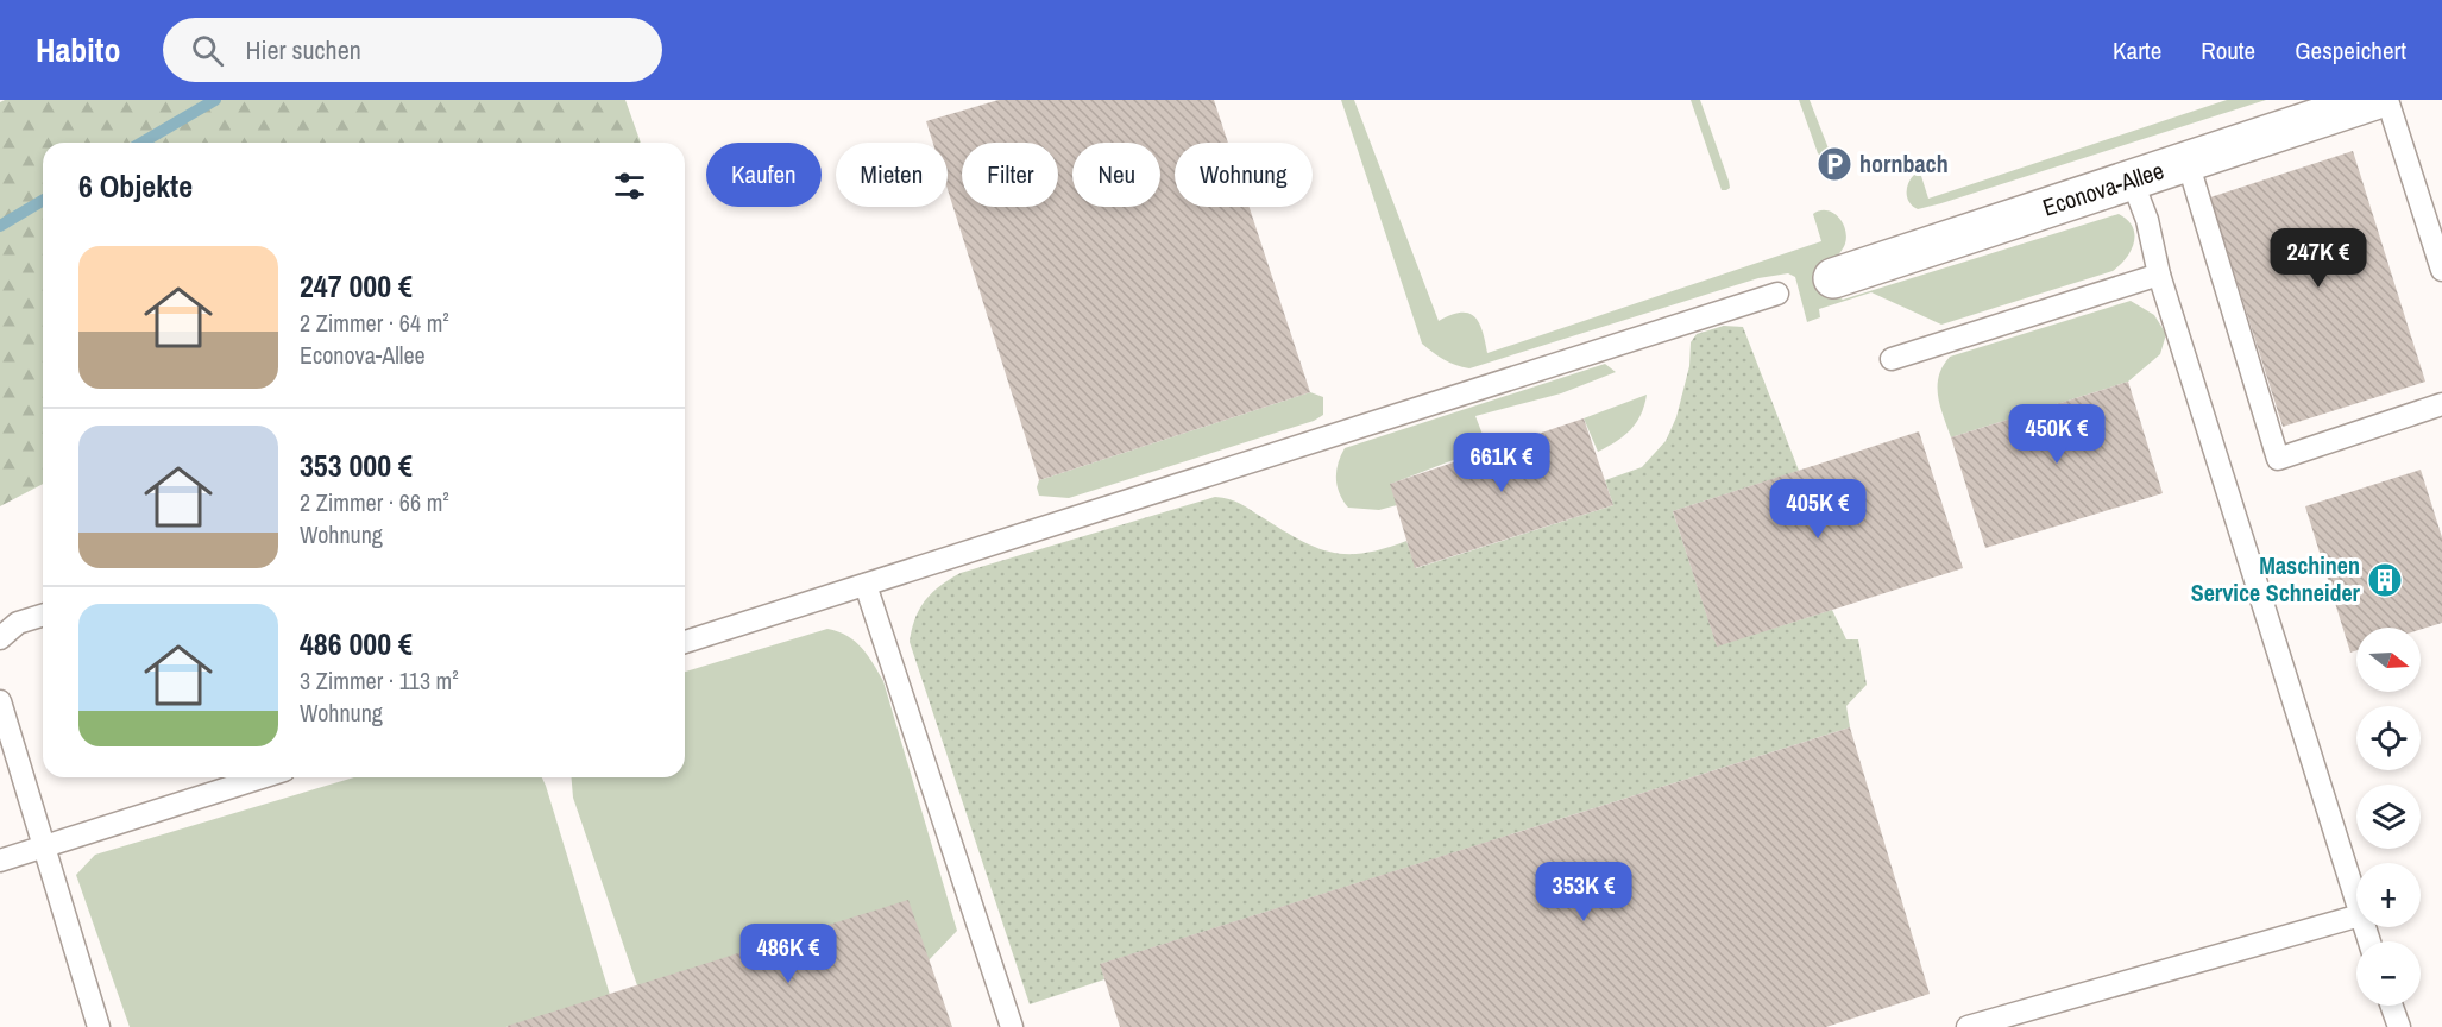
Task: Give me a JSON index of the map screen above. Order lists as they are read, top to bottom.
{
  "streets": {
    "street": ["Econova-Allee"]
  },
  "places": {
    "parking": ["hornbach"],
    "building": ["Maschinen Service Schneider"]
  },
  "north": "right",
  "page": {
    "header": "Habito",
    "search": "Hier suchen",
    "nav": ["Karte", "Route", "Gespeichert"],
    "chip": [
      "Kaufen",
      "Mieten",
      "Filter",
      "Neu",
      "Wohnung"
    ],
    "heading": "6 Objekte",
    "price": [
      "247K €",
      "450K €",
      "661K €",
      "405K €",
      "353K €",
      "486K €"
    ],
    "list": [
      {
        "name": "247 000 €",
        "note": "2 Zimmer · 64 m² · Econova-Allee"
      },
      {
        "name": "353 000 €",
        "note": "2 Zimmer · 66 m² · Wohnung"
      },
      {
        "name": "486 000 €",
        "note": "3 Zimmer · 113 m² · Wohnung"
      }
    ],
    "map_buttons": ["+", "−"]
  }
}
